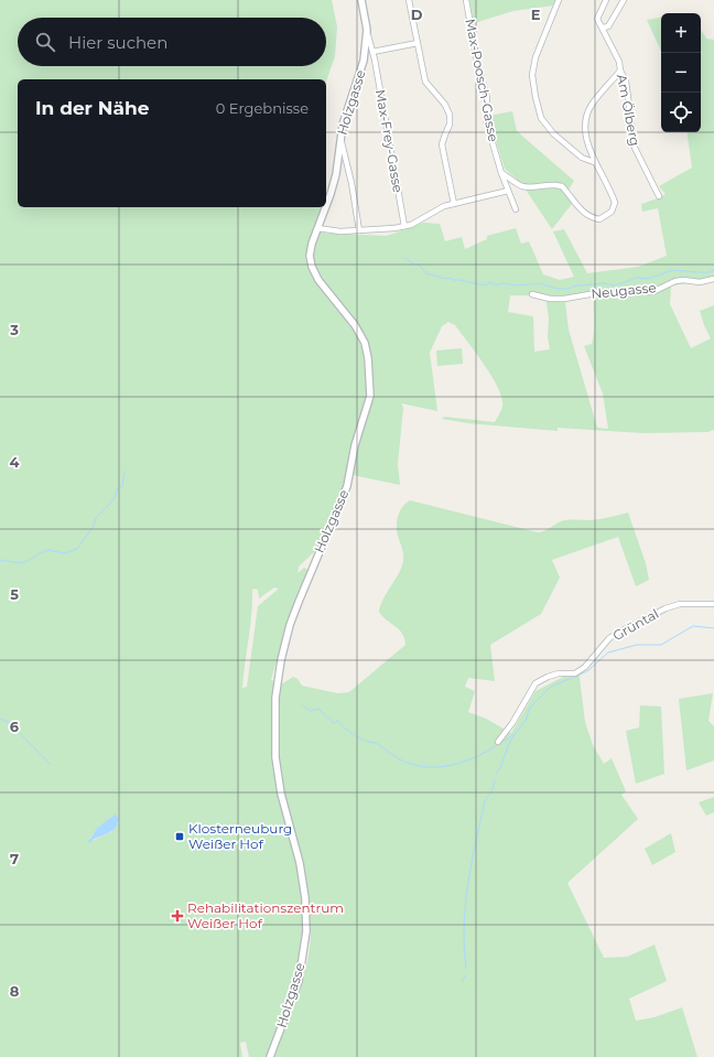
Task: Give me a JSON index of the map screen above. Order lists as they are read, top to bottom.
{
  "streets": {
    "street": [
      "Max-Poosch-Gasse",
      "Holzgasse",
      "Am Ölberg",
      "Max-Frey-Gasse",
      "Neugasse",
      "Grüntal"
    ]
  },
  "crossings": [
    ["Holzgasse", "Max-Frey-Gasse"]
  ],
  "places": {
    "transit": ["Klosterneuburg Weißer Hof"],
    "health": ["Rehabilitationszentrum Weißer Hof"]
  },
  "page": {
    "map_buttons": ["+", "−"],
    "search": "Hier suchen",
    "heading": ["In der Nähe", "0 Ergebnisse"]
  },
  "grid": {
    "columns": ["D", "E"],
    "rows": [
      "3",
      "4",
      "5",
      "6",
      "7",
      "8"
    ]
  }
}
